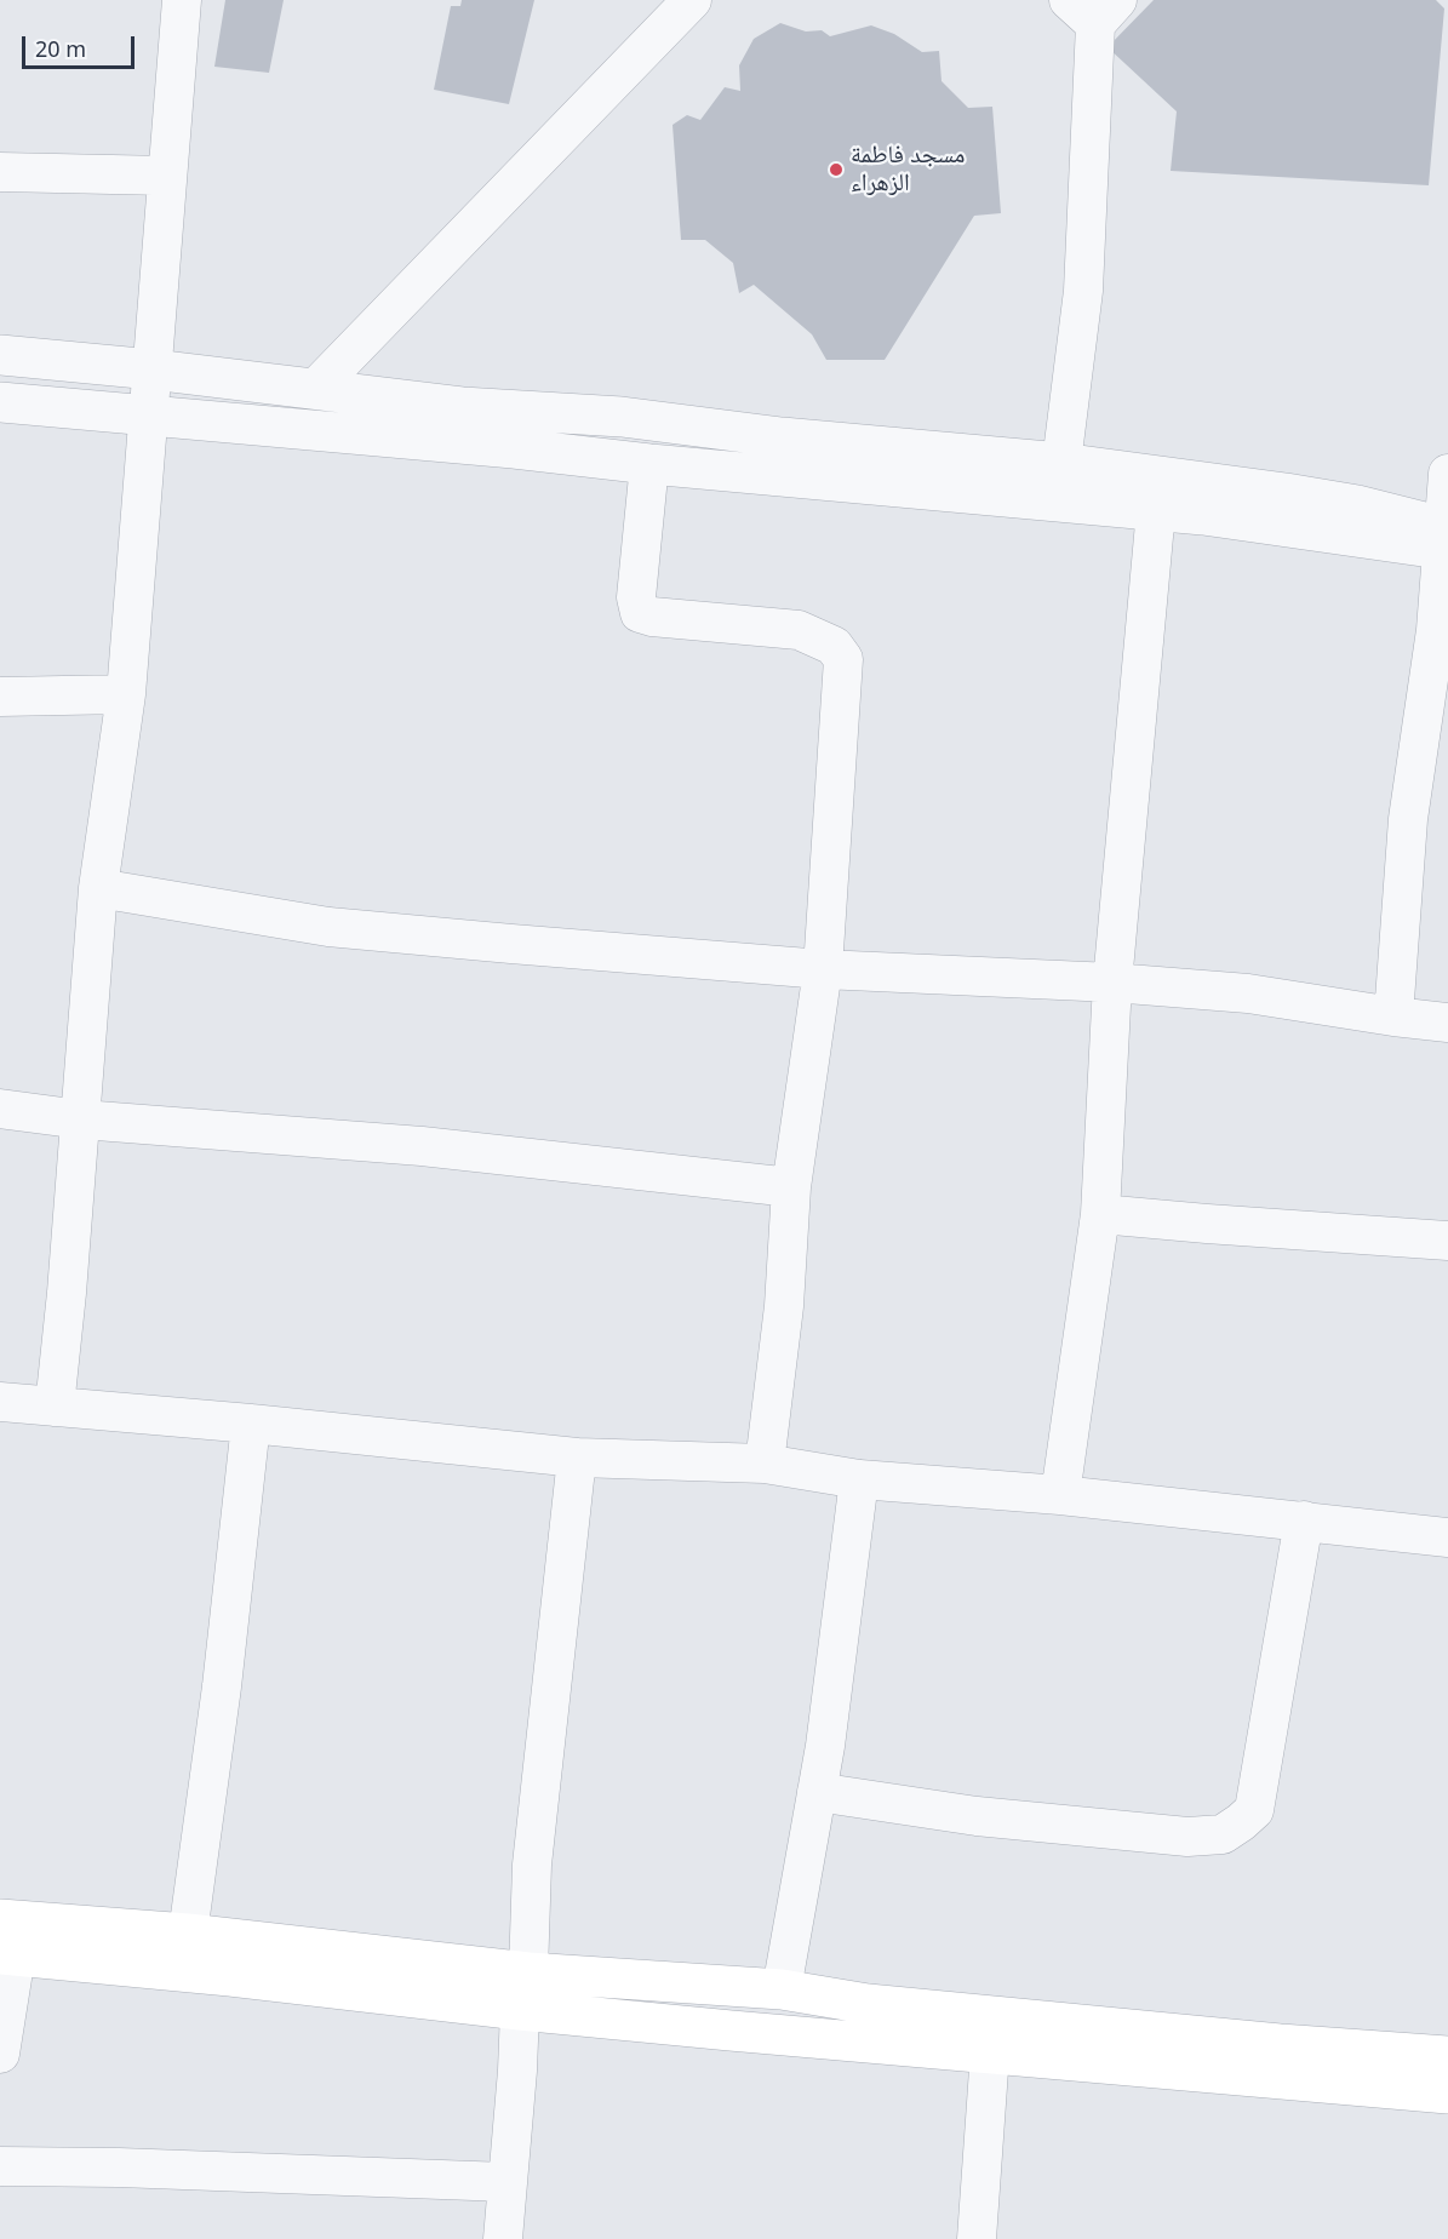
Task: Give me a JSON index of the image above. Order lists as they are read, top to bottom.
{
  "places": ["مسجد فاطمة الزهراء"],
  "scale_bar": "20 m"
}
